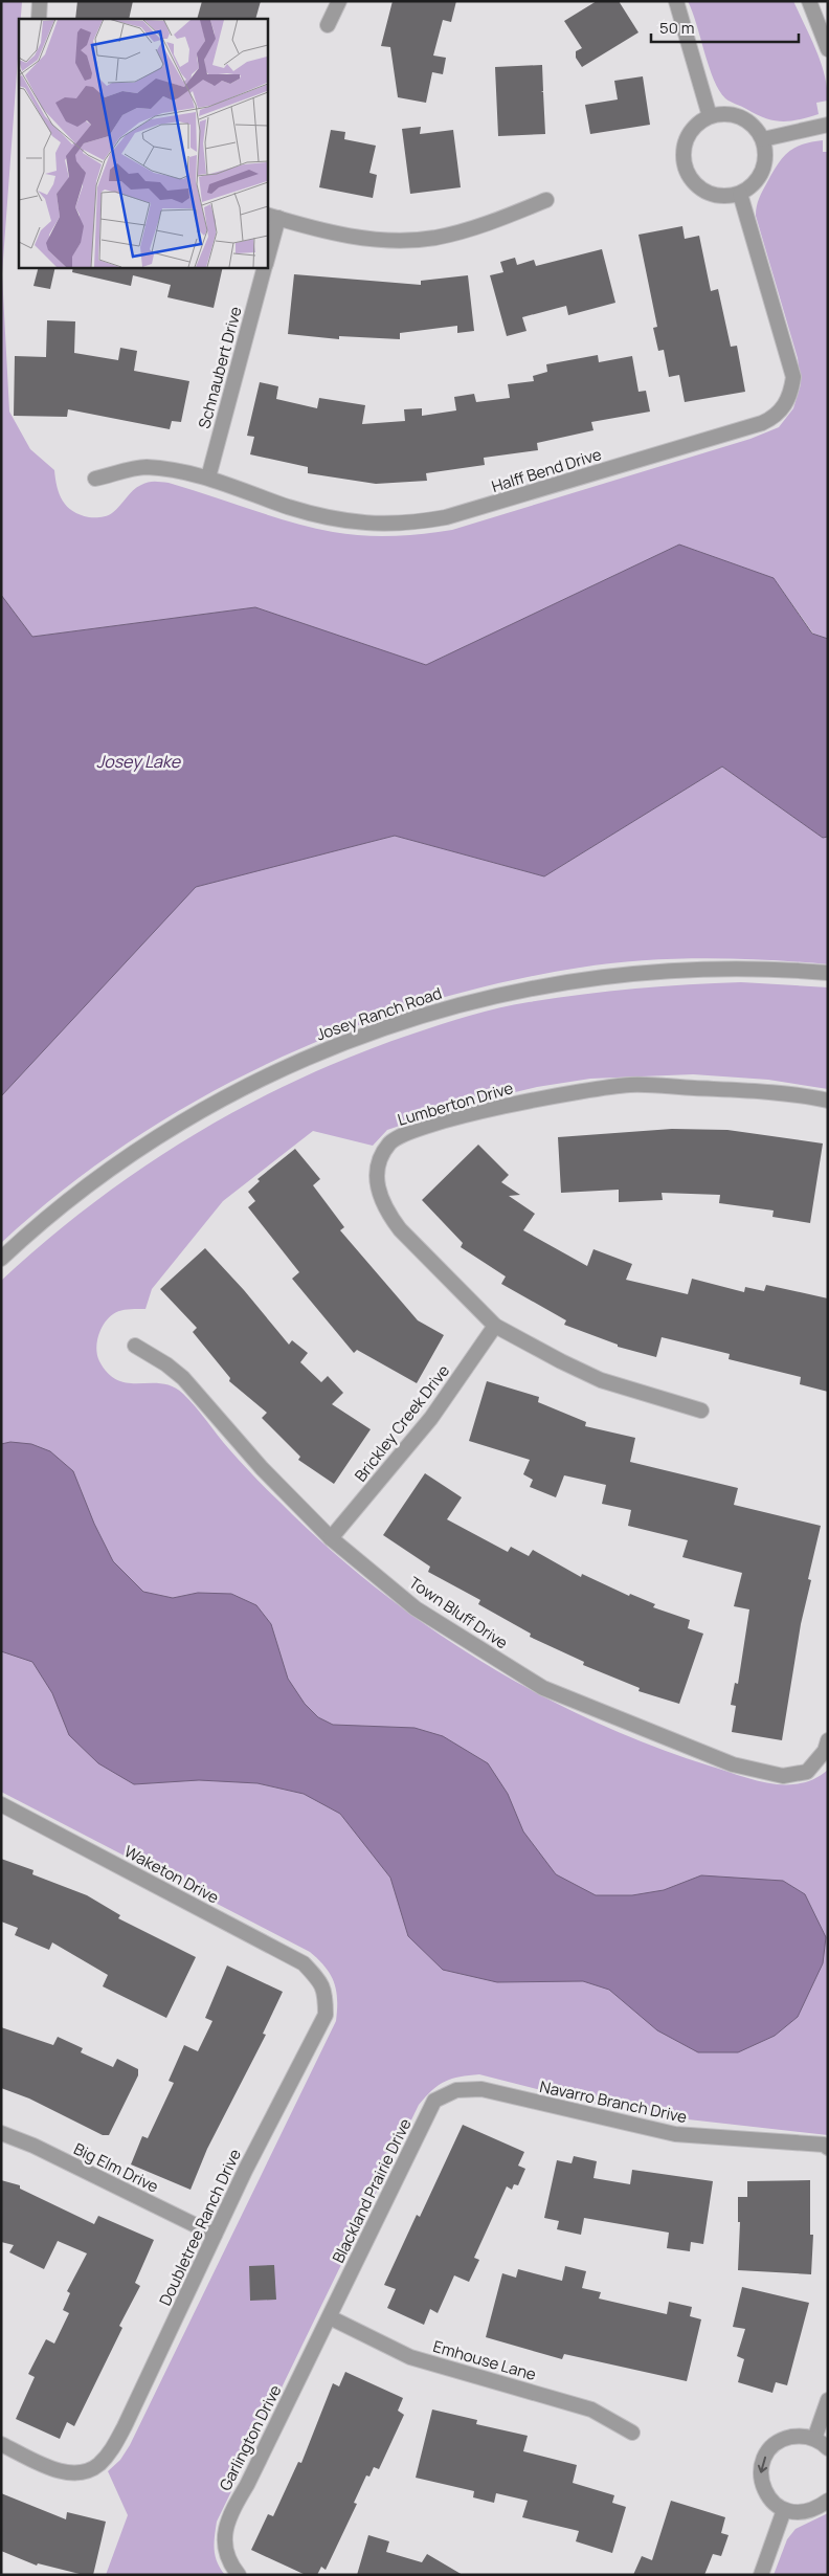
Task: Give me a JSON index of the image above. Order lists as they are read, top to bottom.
{
  "streets": {
    "street": [
      "Schnaubert Drive",
      "Halff Bend Drive",
      "Josey Ranch Road",
      "Lumberton Drive",
      "Brickley Creek Drive",
      "Town Bluff Drive",
      "Waketon Drive",
      "Navarro Branch Drive",
      "Big Elm Drive",
      "Blackland Prairie Drive",
      "Doubletree Ranch Drive",
      "Emhouse Lane",
      "Garlington Drive"
    ]
  },
  "crossings": [
    ["Schnaubert Drive", "Halff Bend Drive"],
    ["Lumberton Drive", "Brickley Creek Drive"],
    ["Brickley Creek Drive", "Town Bluff Drive"],
    ["Waketon Drive", "Doubletree Ranch Drive"],
    ["Navarro Branch Drive", "Blackland Prairie Drive"],
    ["Big Elm Drive", "Doubletree Ranch Drive"],
    ["Blackland Prairie Drive", "Emhouse Lane"],
    ["Blackland Prairie Drive", "Garlington Drive"],
    ["Emhouse Lane", "Garlington Drive"]
  ],
  "water": ["Josey Lake"],
  "scale_bar": "50 m"
}
